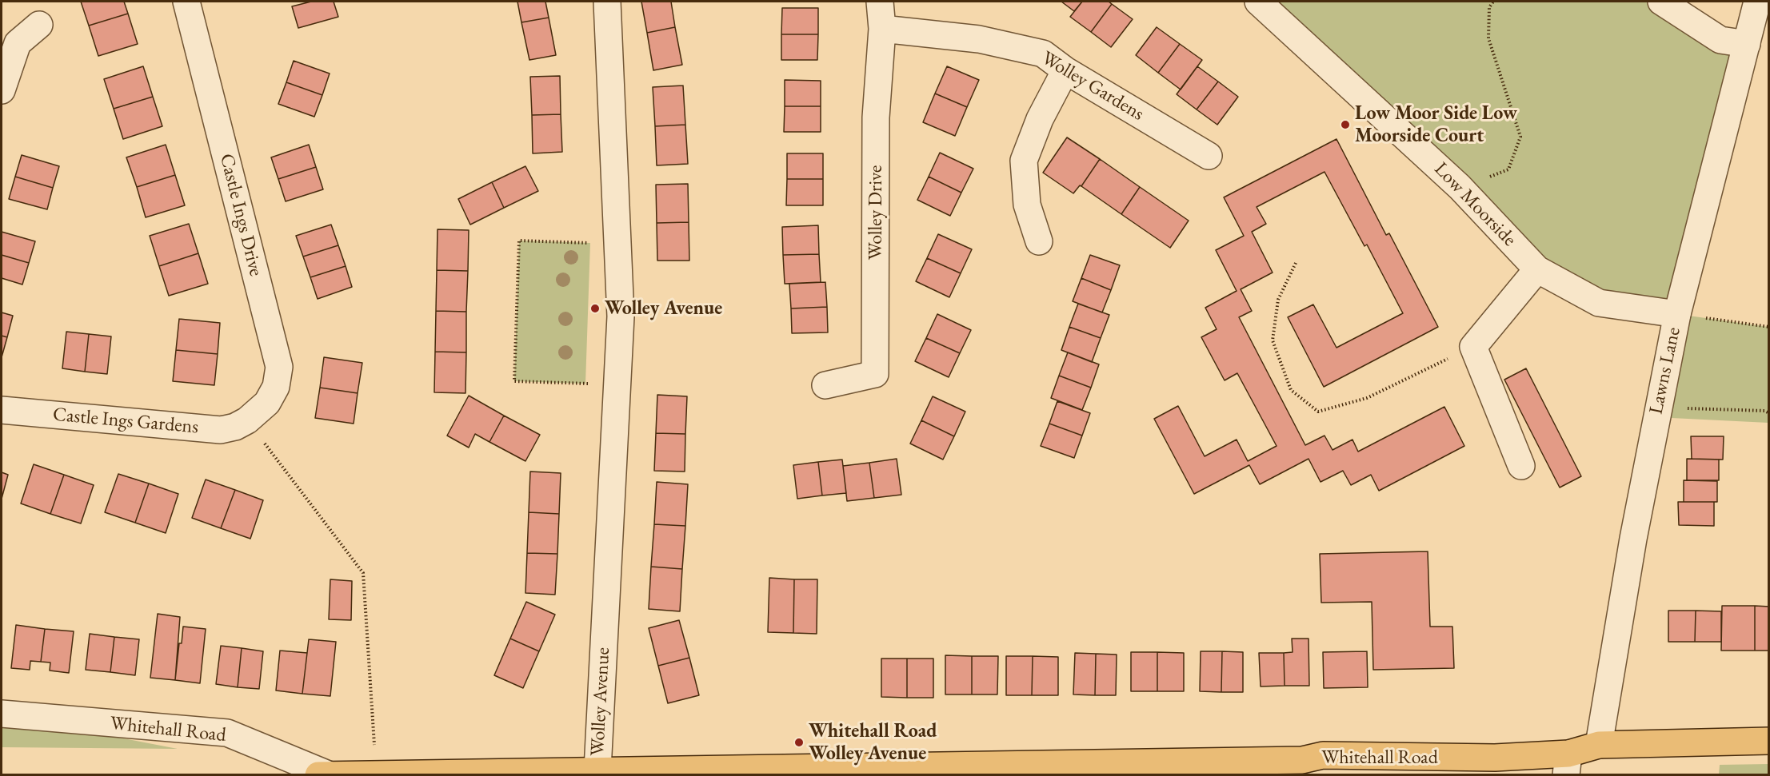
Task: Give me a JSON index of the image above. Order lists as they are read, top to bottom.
{
  "streets": {
    "main road": ["Whitehall Road"],
    "street": [
      "Wolley Gardens",
      "Low Moorside",
      "Wolley Drive",
      "Castle Ings Drive",
      "Lawns Lane",
      "Castle Ings Gardens",
      "Wolley Avenue"
    ]
  },
  "crossings": [
    ["Wolley Gardens", "Wolley Drive"],
    ["Low Moorside", "Lawns Lane"],
    ["Castle Ings Drive", "Castle Ings Gardens"],
    ["Lawns Lane", "Whitehall Road"],
    ["Wolley Avenue", "Whitehall Road"]
  ],
  "places": ["Low Moor Side Low Moorside Court", "Wolley Avenue", "Whitehall Road Wolley Avenue"]
}
